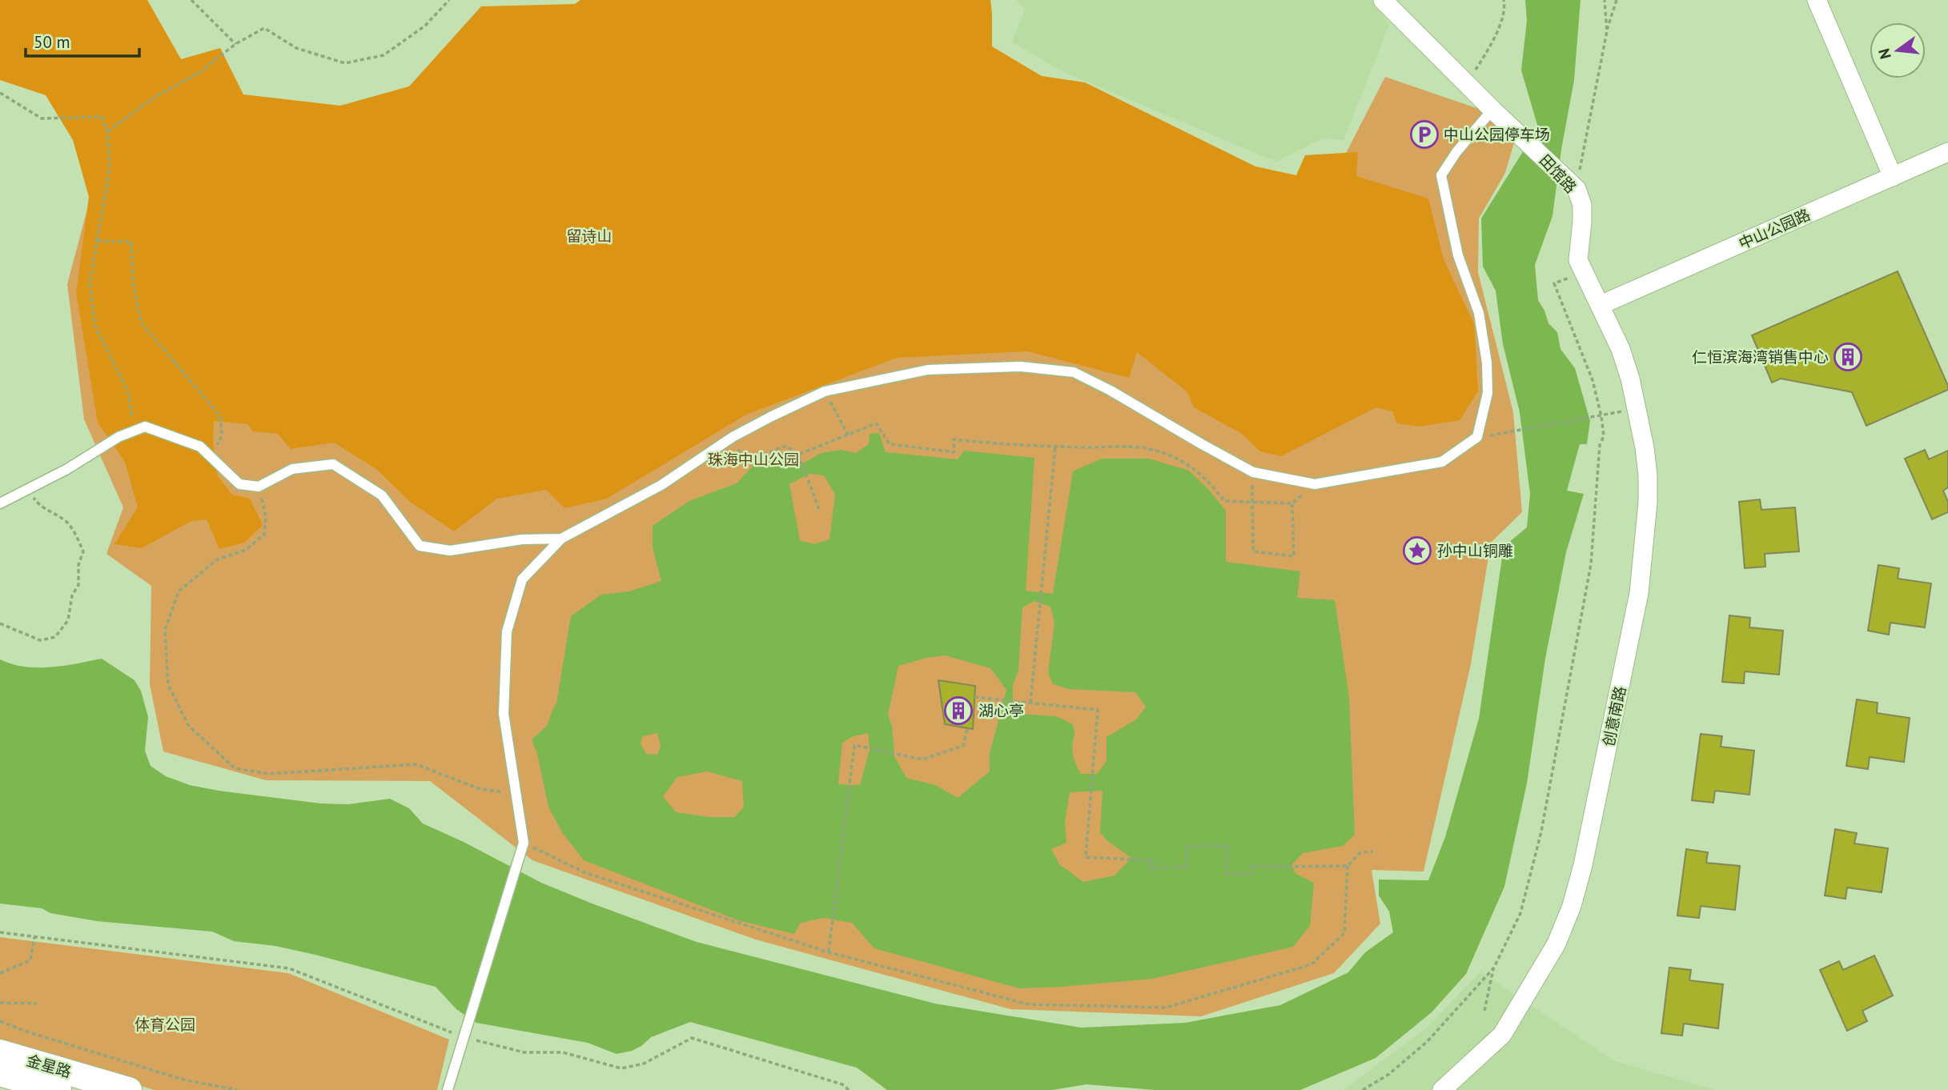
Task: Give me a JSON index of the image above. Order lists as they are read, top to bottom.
{
  "streets": {
    "street": [
      "田馆路",
      "中山公园路",
      "创意南路",
      "金星路"
    ]
  },
  "crossings": [
    ["田馆路", "中山公园路"],
    ["田馆路", "创意南路"],
    ["中山公园路", "创意南路"]
  ],
  "parks": ["留诗山", "珠海中山公园", "体育公园"],
  "places": {
    "parking": ["中山公园停车场"],
    "building": ["仁恒滨海湾销售中心", "湖心亭"],
    "place": ["孙中山铜雕"]
  },
  "scale_bar": "50 m",
  "north": "left"
}
